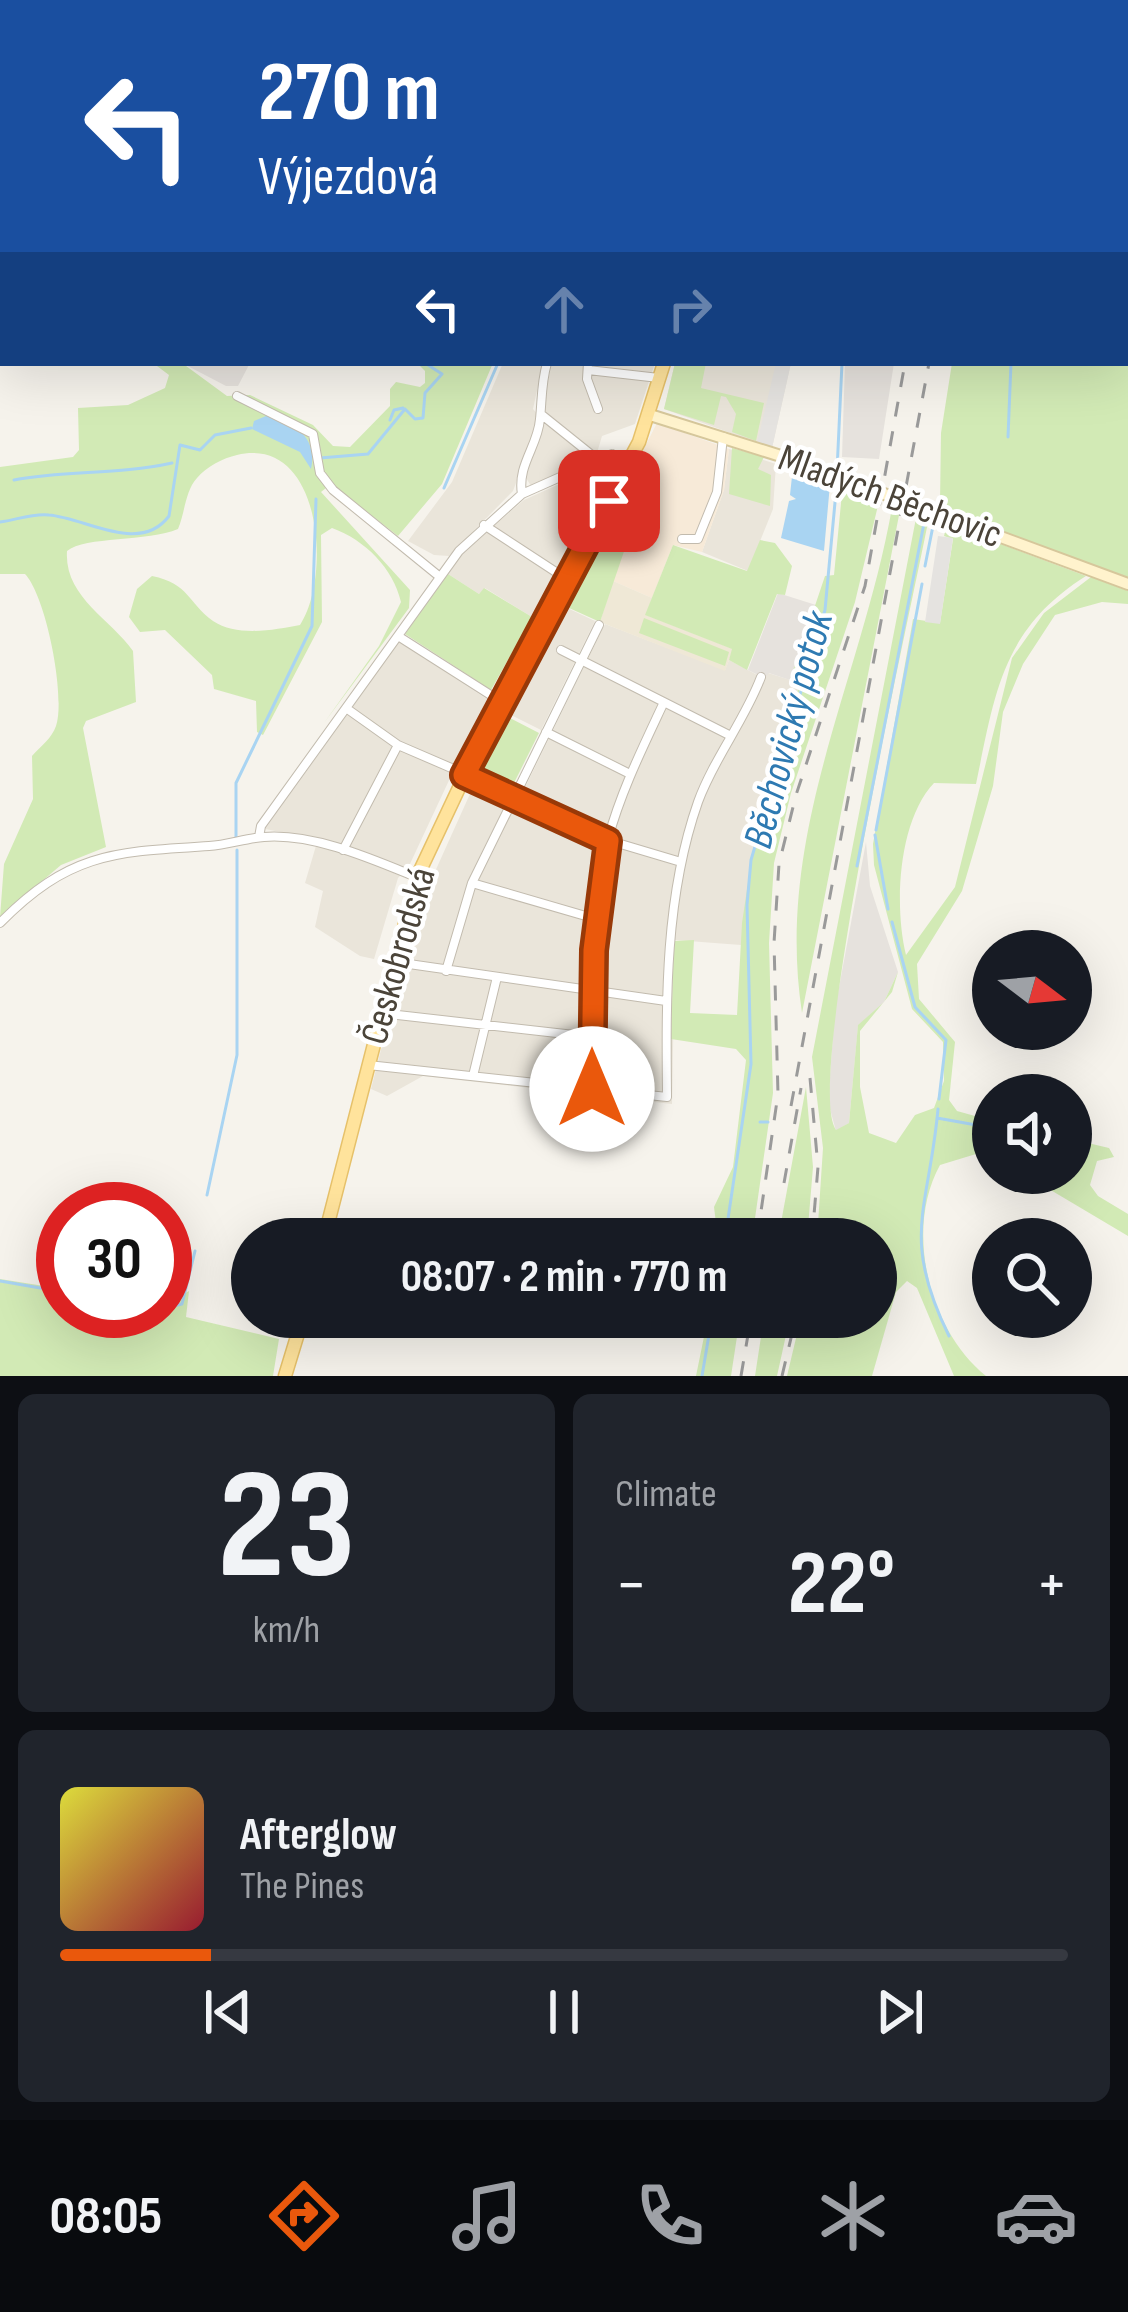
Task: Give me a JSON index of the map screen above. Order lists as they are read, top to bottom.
{
  "streets": {
    "main road": ["Českobrodská"],
    "street": ["Mladých Běchovic"]
  },
  "crossings": [
    ["Mladých Běchovic", "Českobrodská"]
  ],
  "water": ["Běchovický potok"],
  "north": "right",
  "page": {
    "turn": ["270 m", "Výjezdová"],
    "limit": "30",
    "trip": "08:07 · 2 min · 770 m",
    "tile": [
      ["23", "km/h"],
      "Climate"
    ],
    "heat": ["−", "22°", "+"],
    "song": ["Afterglow", "The Pines"],
    "tabs": "08:05"
  }
}
